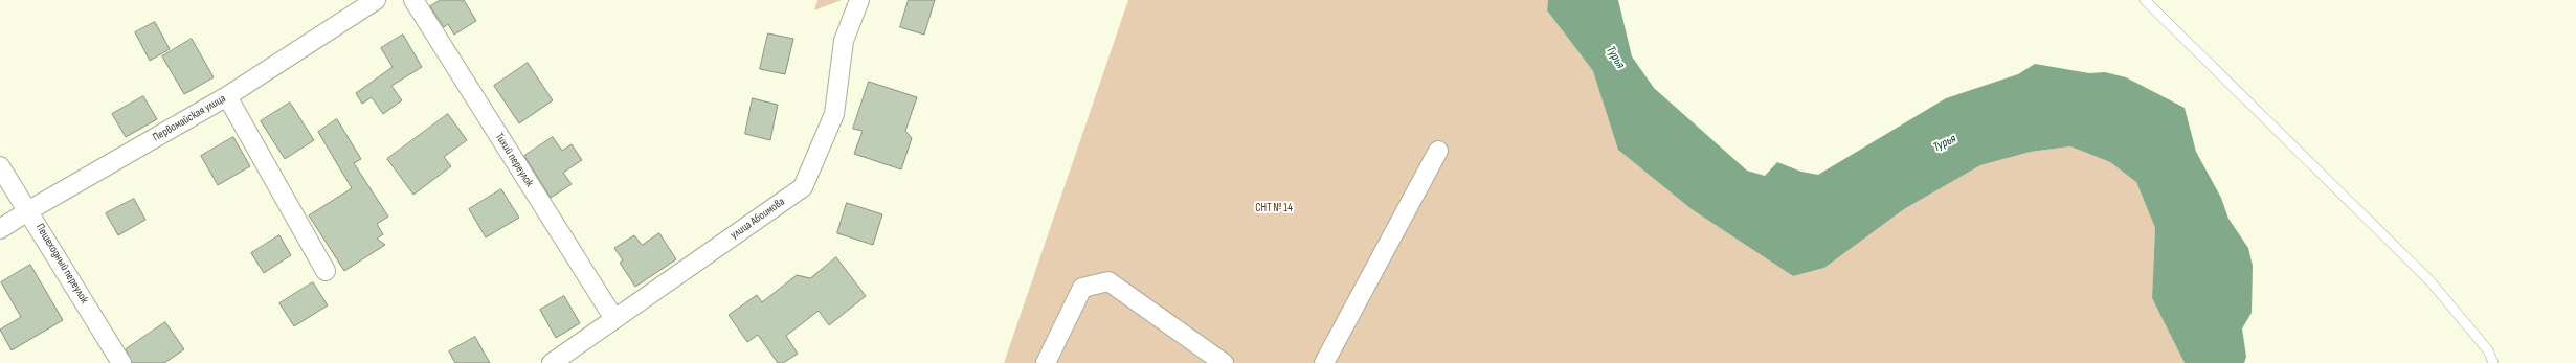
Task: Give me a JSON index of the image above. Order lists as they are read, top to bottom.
{
  "streets": {
    "street": [
      "Первомайская улица",
      "Тихий переулок",
      "улица Абоимова",
      "Пешеходный переулок"
    ]
  },
  "crossings": [
    ["Первомайская улица", "Пешеходный переулок"],
    ["Тихий переулок", "улица Абоимова"]
  ],
  "water": ["Турья"],
  "parks": ["СНТ № 14"]
}
